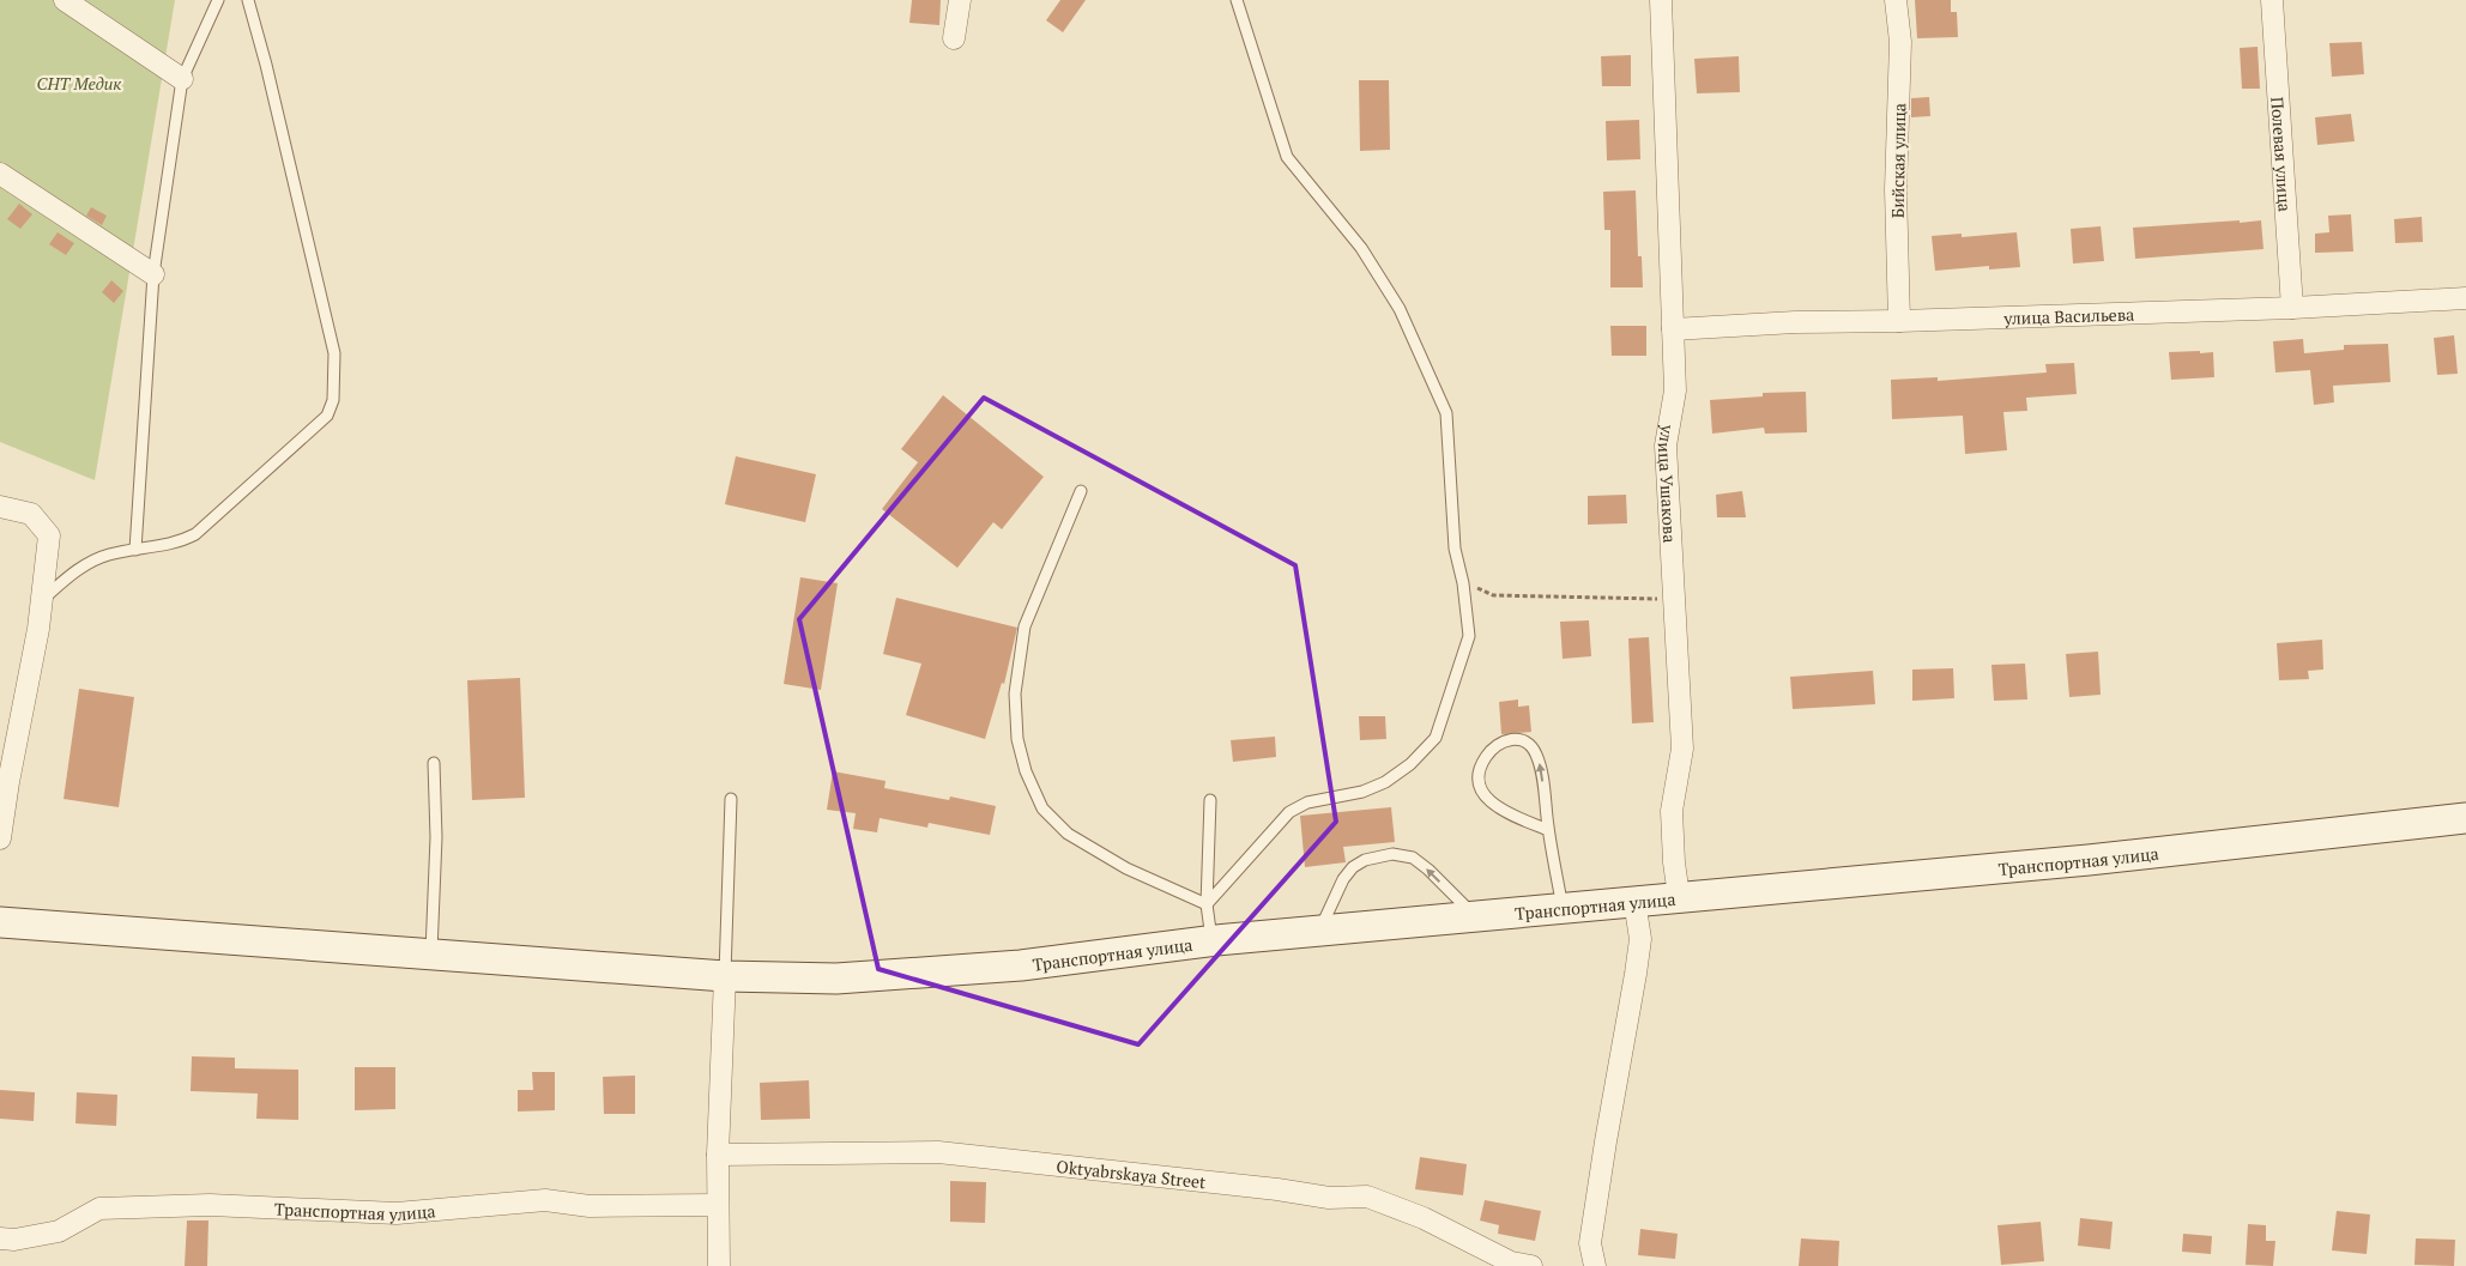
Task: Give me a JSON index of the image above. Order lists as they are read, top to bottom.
{
  "streets": {
    "main road": ["Транспортная улица"],
    "street": [
      "Полевая улица",
      "Бийская улица",
      "улица Васильева",
      "улица Ушакова",
      "Oktyabrskaya Street"
    ]
  },
  "crossings": [
    ["Полевая улица", "улица Васильева"],
    ["Бийская улица", "улица Васильева"],
    ["улица Васильева", "улица Ушакова"],
    ["улица Ушакова", "Транспортная улица"]
  ],
  "parks": ["СНТ Медик"]
}
